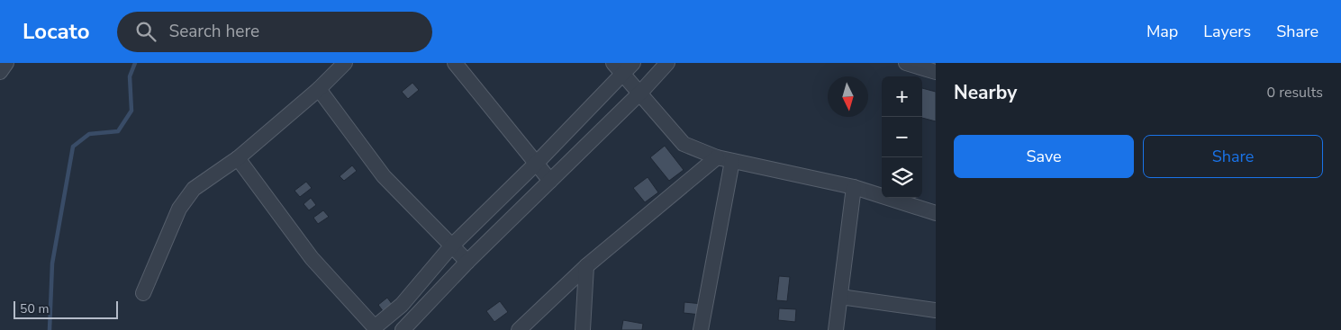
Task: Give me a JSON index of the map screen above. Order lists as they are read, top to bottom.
{
  "scale_bar": "50 m",
  "north": "bottom",
  "page": {
    "header": "Locato",
    "search": "Search here",
    "nav": ["Map", "Layers", "Share"],
    "heading": ["Nearby", "0 results"],
    "map_buttons": ["+", "−"],
    "buttons": ["Save", "Share"],
    "scale": "50 m"
  }
}
